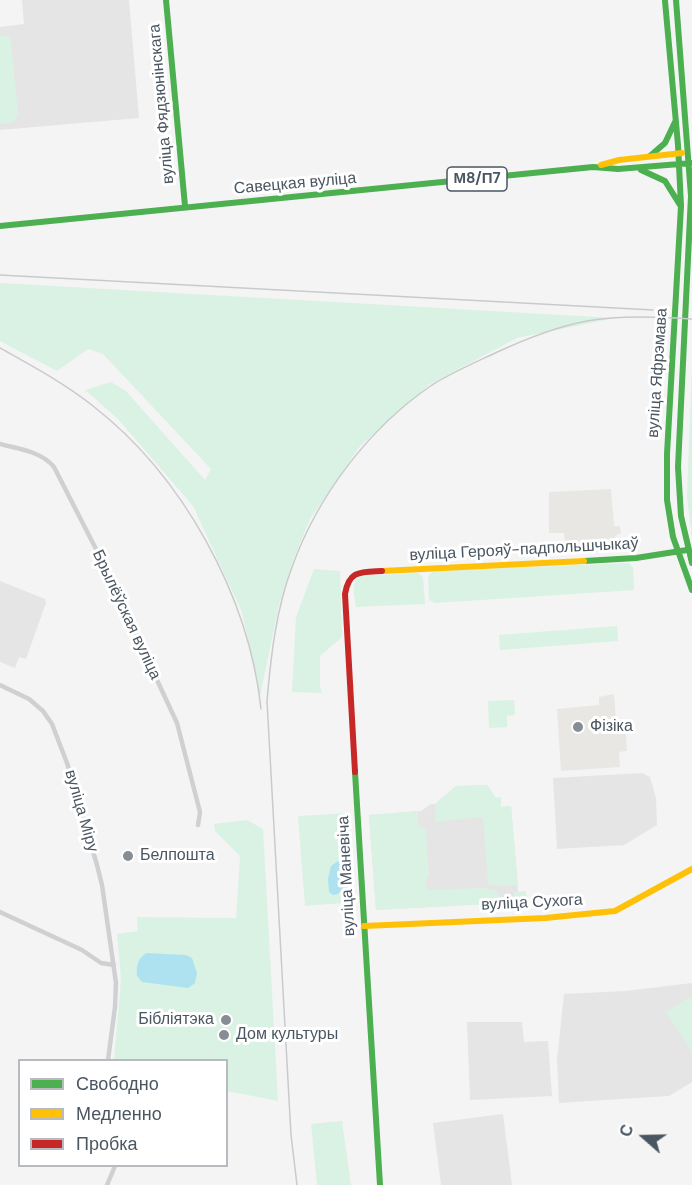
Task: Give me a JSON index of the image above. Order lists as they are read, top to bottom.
{
  "streets": {
    "main road": [
      "вуліца Фядзюнінскага",
      "М8/П7",
      "Савецкая вуліца",
      "вуліца Яфрэмава",
      "вуліца Герояў-падпольшчыкаў",
      "вуліца Маневіча",
      "вуліца Сухога"
    ],
    "street": ["Брылёўская вуліца", "вуліца Міру"]
  },
  "crossings": [
    ["вуліца Фядзюнінскага", "Савецкая вуліца"],
    ["Савецкая вуліца", "вуліца Яфрэмава"],
    ["вуліца Яфрэмава", "вуліца Герояў-падпольшчыкаў"],
    ["вуліца Герояў-падпольшчыкаў", "вуліца Маневіча"],
    ["вуліца Маневіча", "вуліца Сухога"]
  ],
  "places": [
    "Фізіка",
    "Белпошта",
    "Бібліятэка",
    "Дом культуры"
  ],
  "legend": ["Свободно", "Медленно", "Пробка"],
  "north": "left"
}
